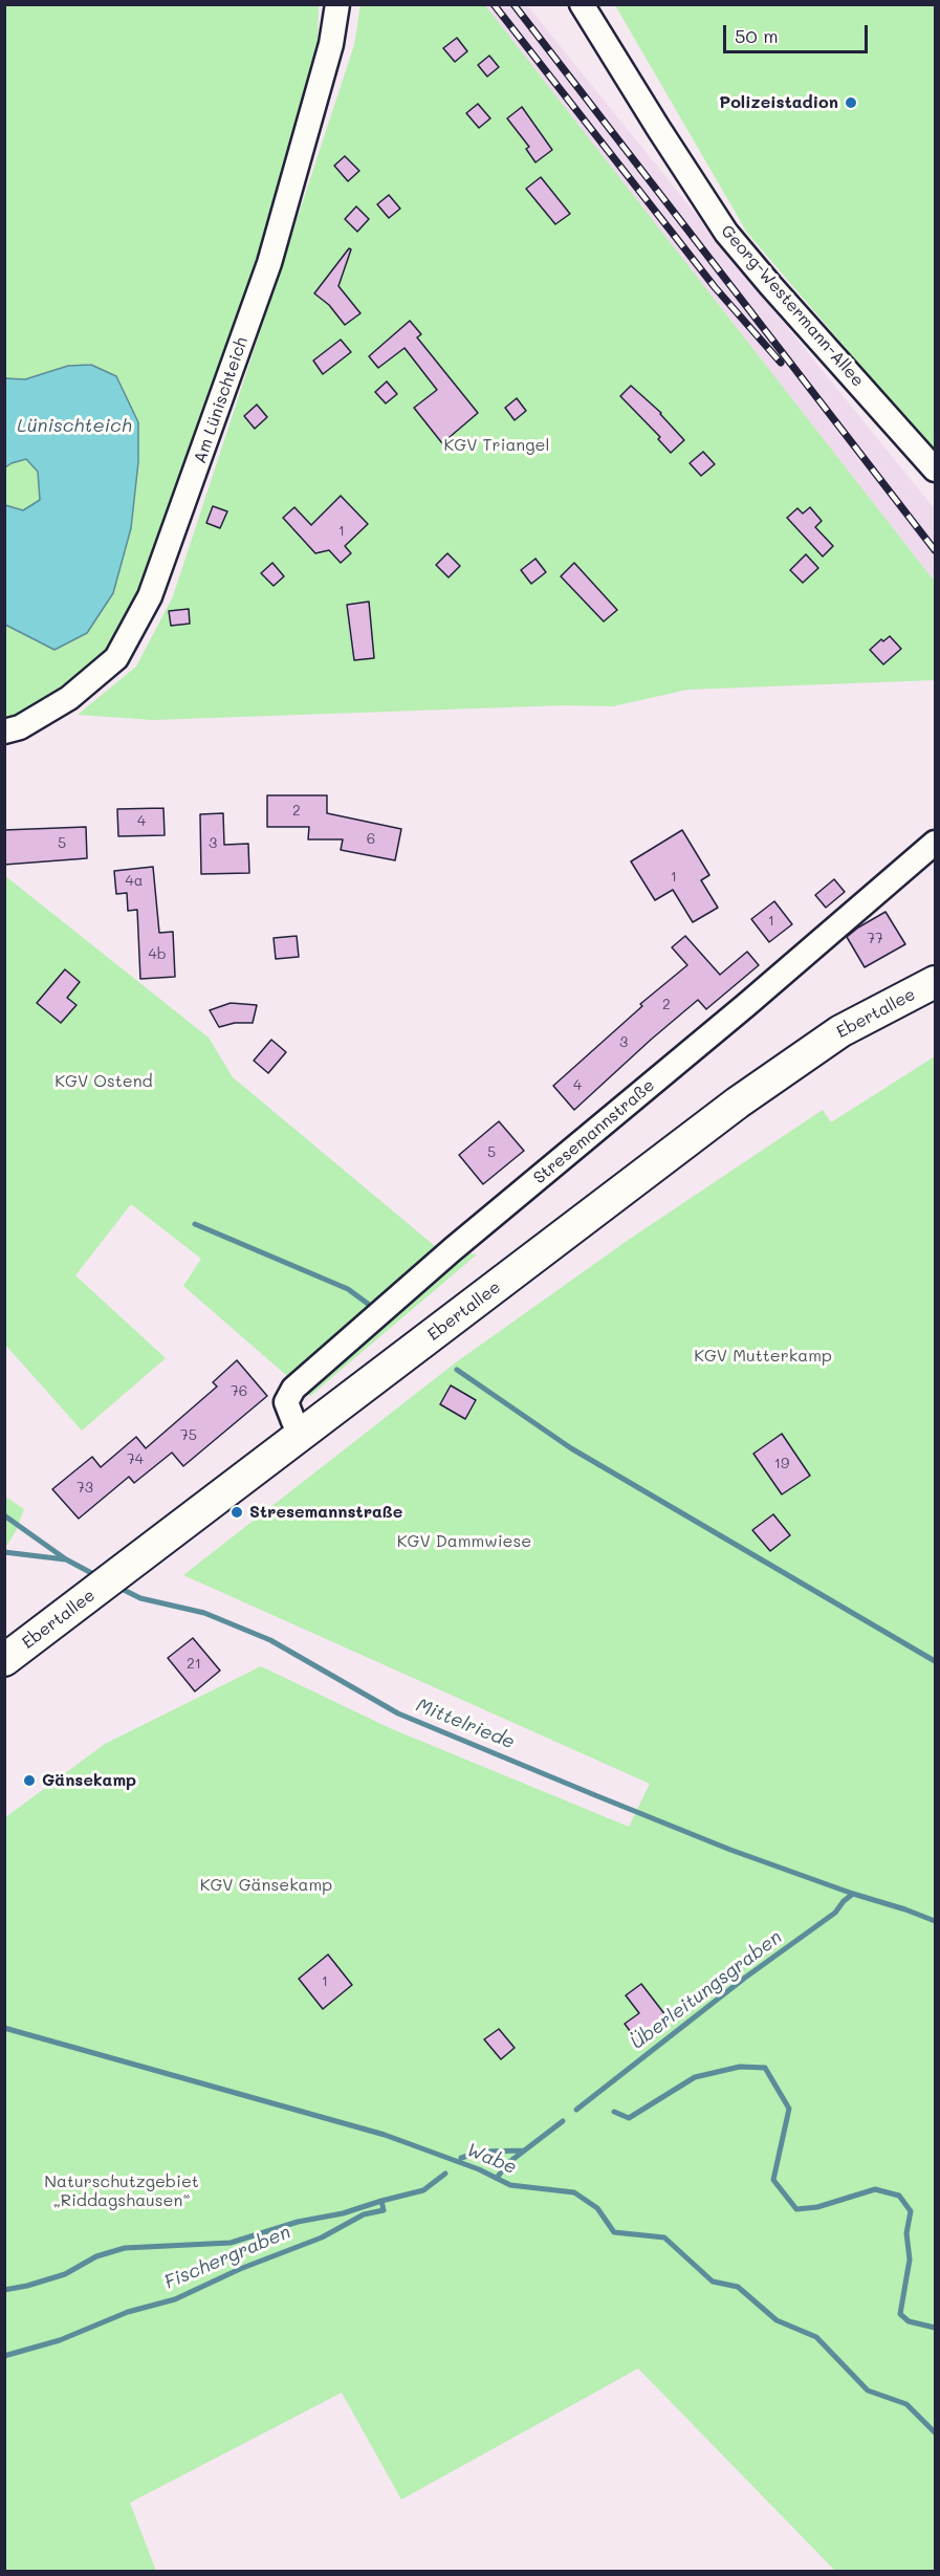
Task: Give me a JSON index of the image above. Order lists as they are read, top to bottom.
{
  "streets": {
    "main road": ["Ebertallee"],
    "street": ["Georg-Westermann-Allee", "Am Lünischteich", "Stresemannstraße"]
  },
  "crossings": [
    ["Ebertallee", "Stresemannstraße"]
  ],
  "water": [
    "Lünischteich",
    "Mittelriede",
    "Überleitungsgraben",
    "Wabe",
    "Fischergraben"
  ],
  "parks": [
    "KGV Triangel",
    "KGV Ostend",
    "KGV Mutterkamp",
    "KGV Dammwiese",
    "KGV Gänsekamp",
    "Naturschutzgebiet „Riddagshausen“"
  ],
  "places": ["Polizeistadion", "Stresemannstraße", "Gänsekamp"],
  "house_numbers": [
    "1",
    "2",
    "4",
    "6",
    "5",
    "3",
    "1",
    "4a",
    "1",
    "77",
    "4b",
    "2",
    "3",
    "4",
    "5",
    "76",
    "75",
    "74",
    "19",
    "73",
    "21",
    "1"
  ],
  "scale_bar": "50 m"
}
